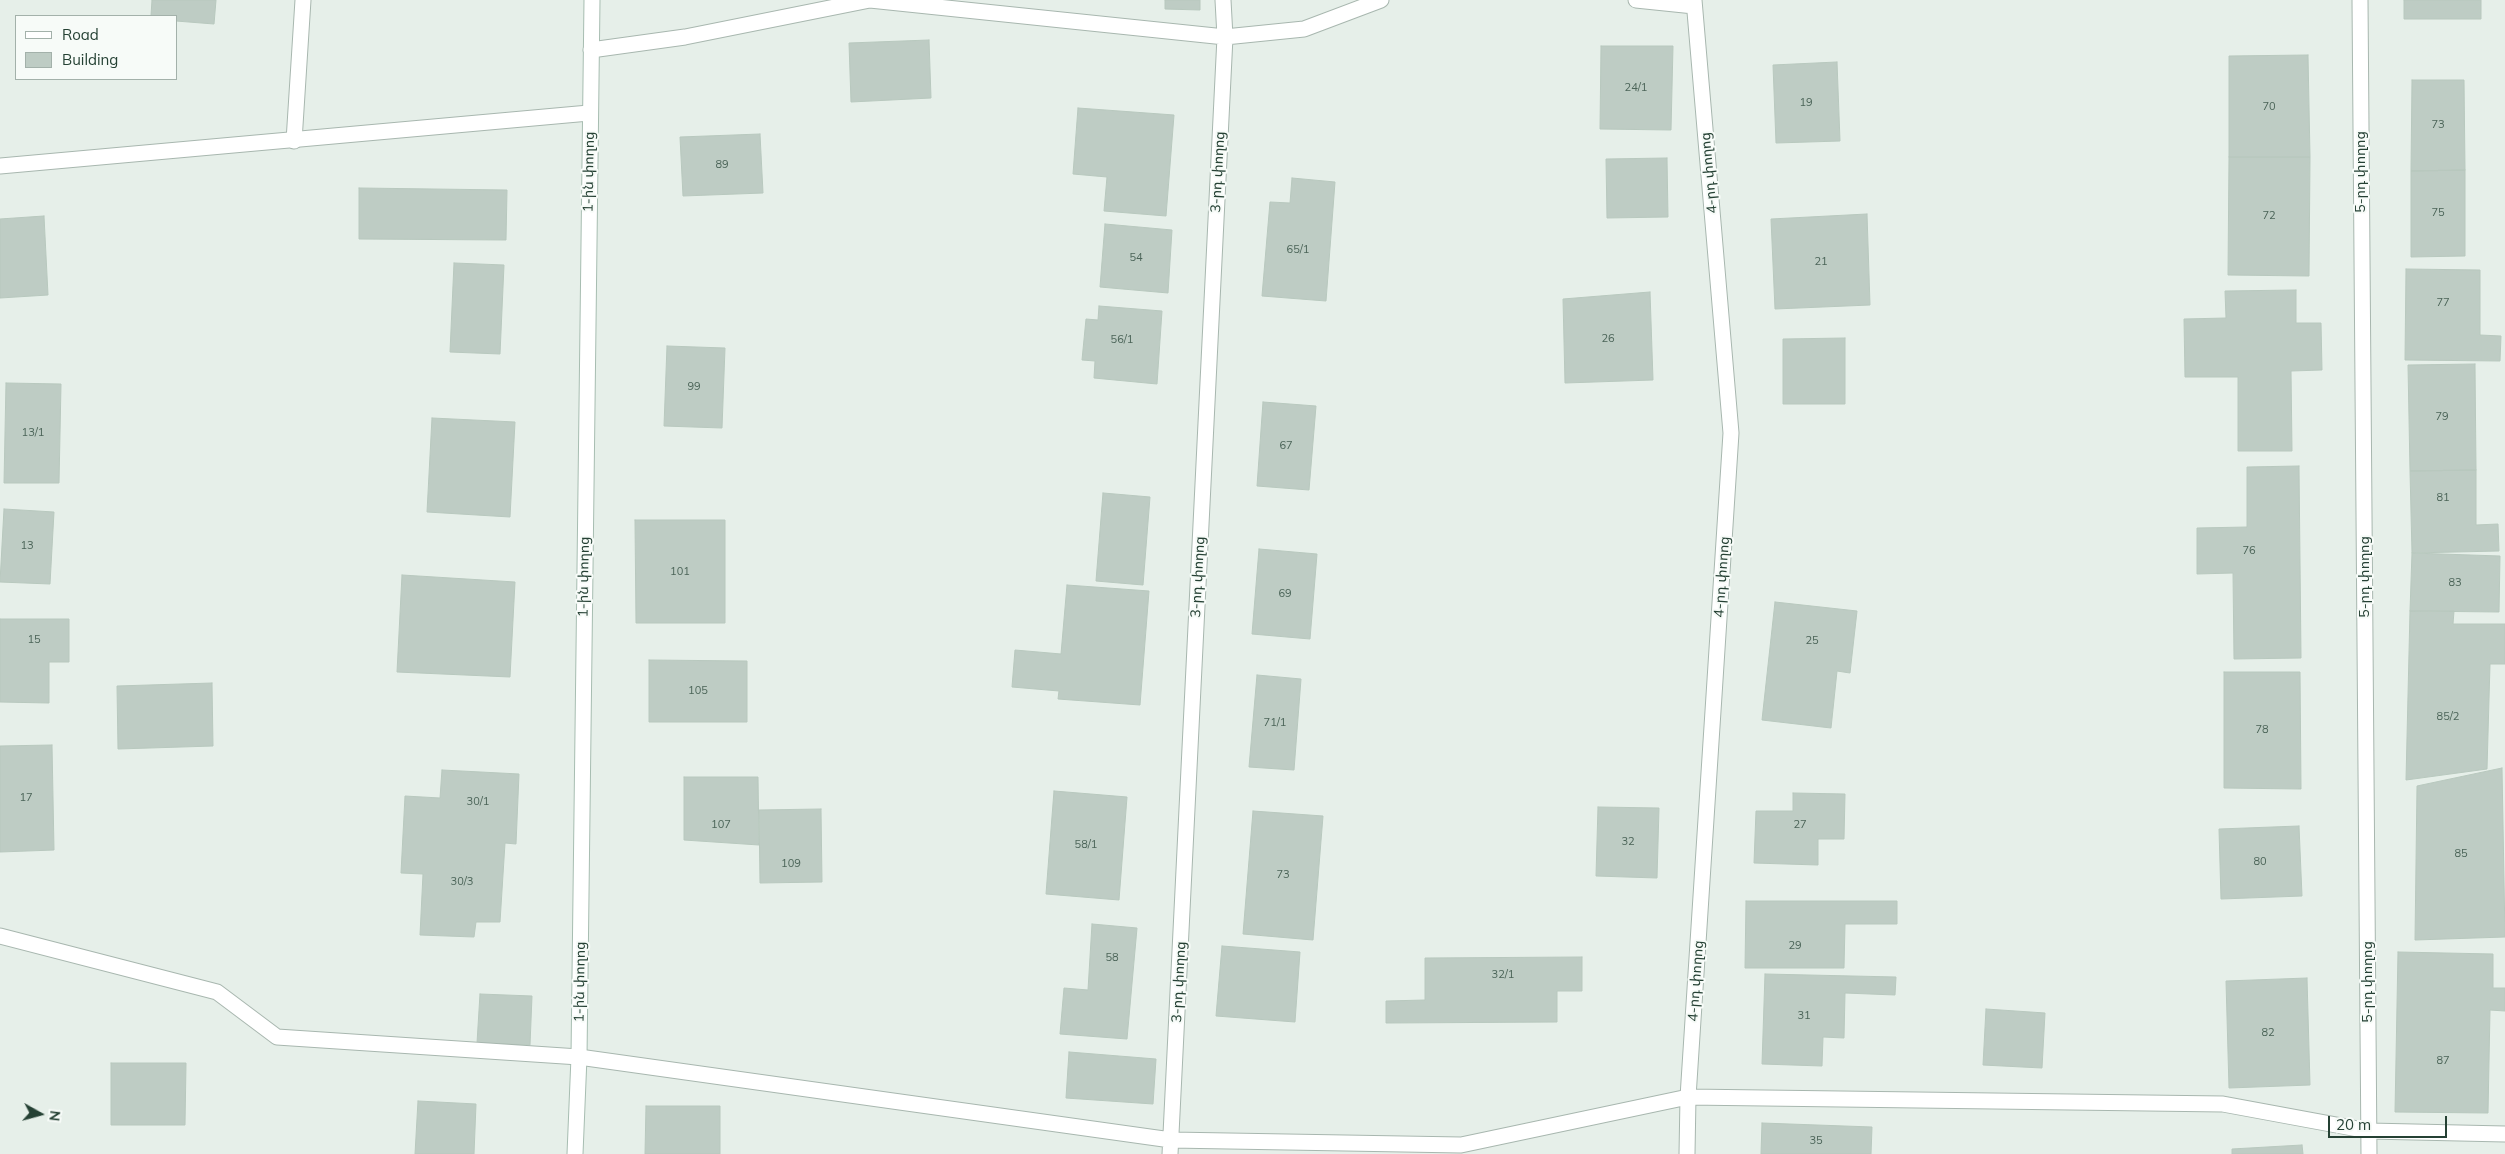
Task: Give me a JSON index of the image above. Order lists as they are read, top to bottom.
{
  "streets": {
    "street": [
      "1-ին փողոց",
      "3-րդ փողոց",
      "5-րդ փողոց",
      "4-րդ փողոց"
    ]
  },
  "house_numbers": [
    "24/1",
    "19",
    "70",
    "73",
    "89",
    "75",
    "72",
    "65/1",
    "54",
    "21",
    "77",
    "26",
    "56/1",
    "99",
    "79",
    "13/1",
    "67",
    "81",
    "13",
    "76",
    "101",
    "83",
    "69",
    "15",
    "25",
    "105",
    "85/2",
    "71/1",
    "78",
    "17",
    "30/1",
    "107",
    "27",
    "32",
    "58/1",
    "85",
    "80",
    "109",
    "73",
    "30/3",
    "29",
    "58",
    "32/1",
    "31",
    "82",
    "87",
    "35"
  ],
  "legend": ["Road", "Building"],
  "scale_bar": "20 m",
  "north": "right"
}
